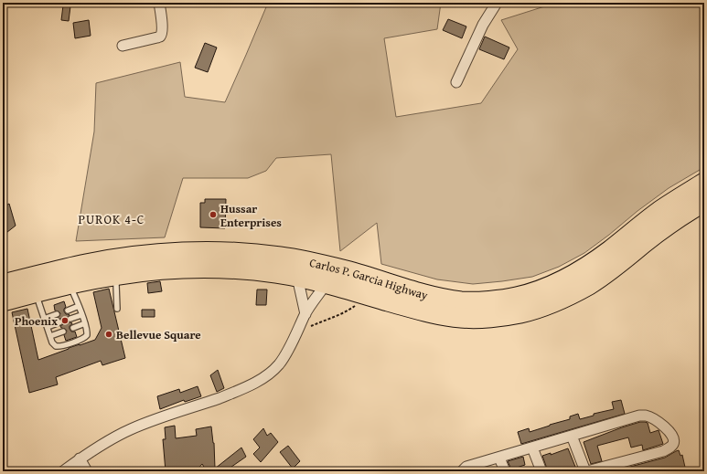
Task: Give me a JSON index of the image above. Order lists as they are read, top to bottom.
{
  "streets": {
    "highway": ["Carlos P. Garcia Highway"]
  },
  "districts": ["PUROK 4-C"],
  "places": ["Hussar Enterprises", "Phoenix", "Bellevue Square"]
}
